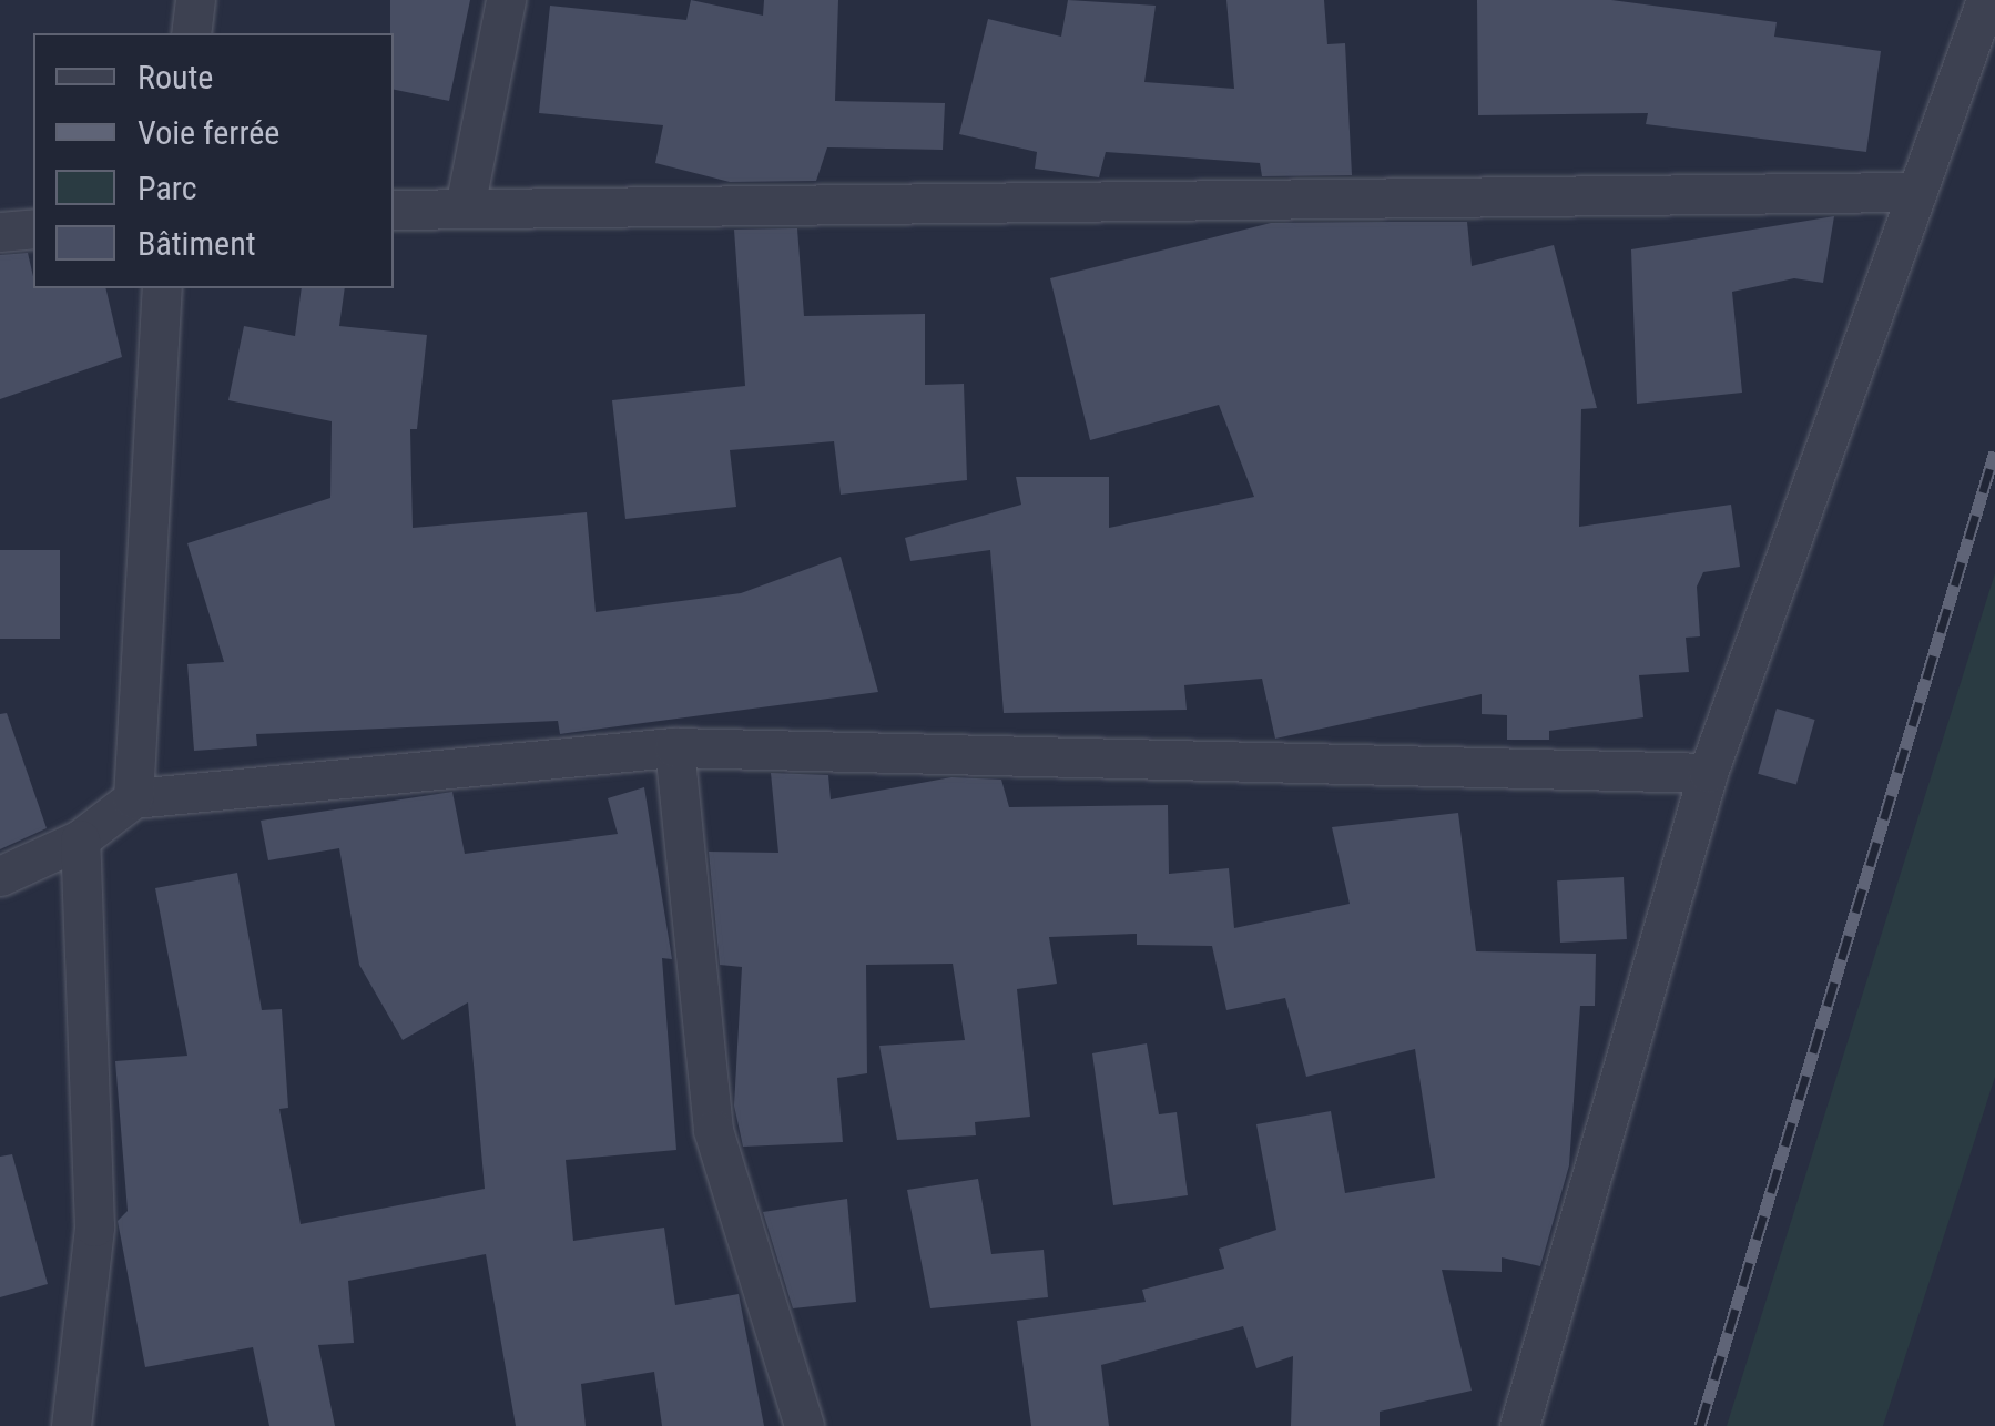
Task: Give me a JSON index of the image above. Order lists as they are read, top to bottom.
{
  "legend": [
    "Route",
    "Voie ferrée",
    "Parc",
    "Bâtiment"
  ]
}
